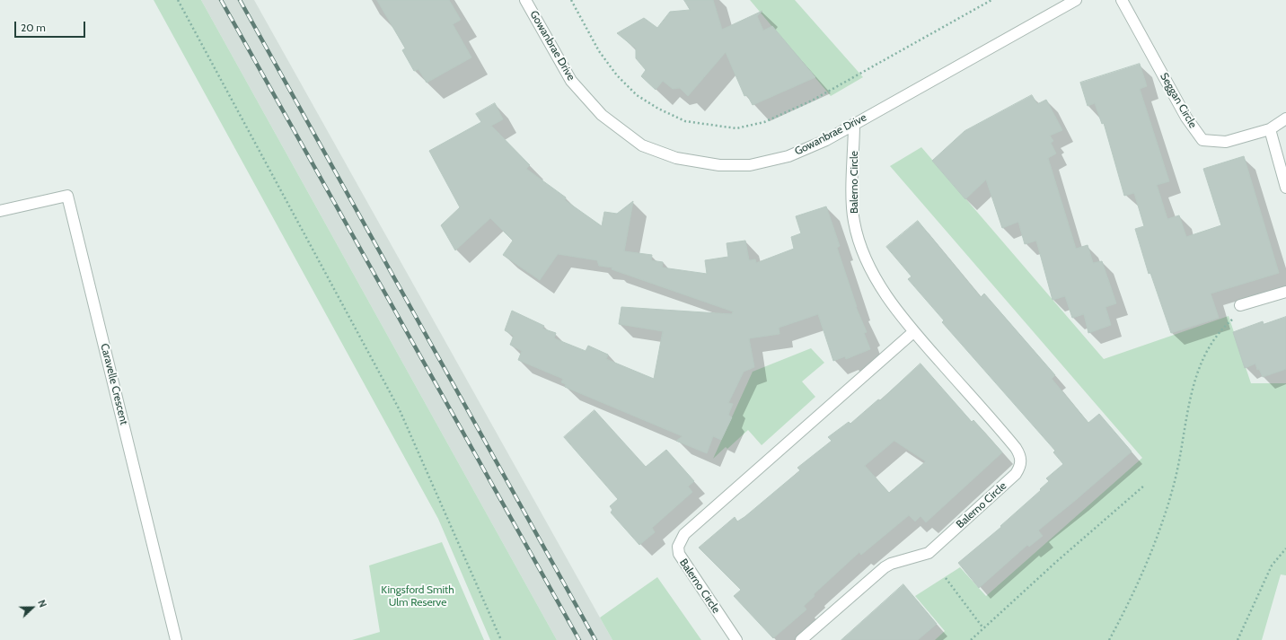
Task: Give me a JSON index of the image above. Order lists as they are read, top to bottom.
{
  "streets": {
    "street": [
      "Gowanbrae Drive",
      "Seggan Circle",
      "Balerno Circle",
      "Caravelle Crescent"
    ]
  },
  "crossings": [
    ["Gowanbrae Drive", "Balerno Circle"]
  ],
  "parks": ["Kingsford Smith Ulm Reserve"],
  "scale_bar": "20 m",
  "north": "right"
}
